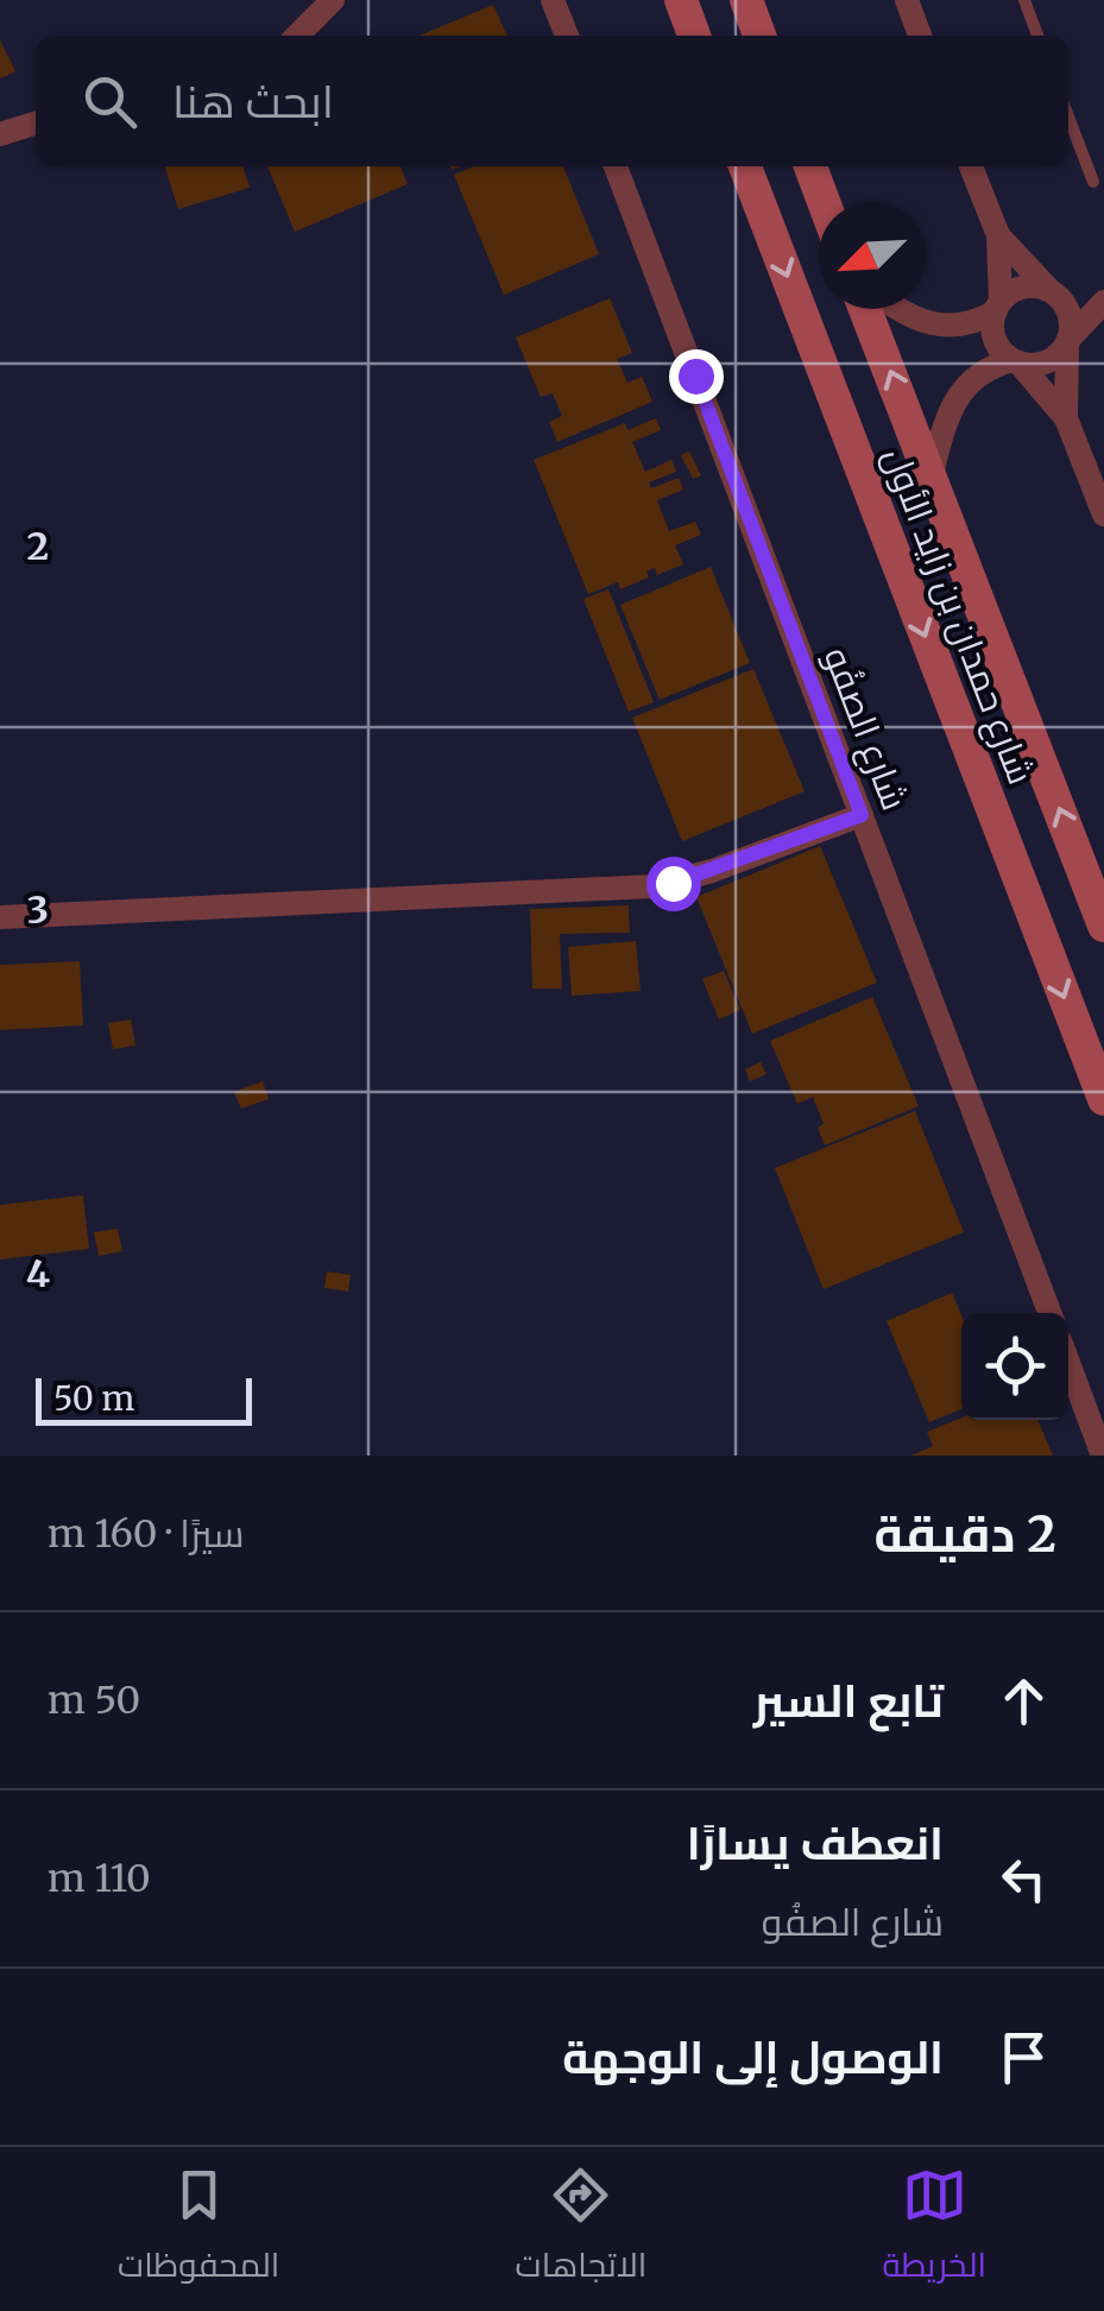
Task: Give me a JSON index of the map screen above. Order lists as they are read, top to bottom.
{
  "streets": {
    "main road": ["شارع حمدان بن زايد الأول"],
    "street": ["شارع الصفُو"]
  },
  "scale_bar": "50 m",
  "north": "bottom left",
  "page": {
    "search": "ابحث هنا",
    "scale": "50 m",
    "heading": ["2 دقيقة", "سيرًا · 160 m"],
    "list": [
      ["تابع السير", "50 m"],
      ["انعطف يسارًا", "شارع الصفُو", "110 m"],
      "الوصول إلى الوجهة"
    ],
    "nav": ["الخريطة", "الاتجاهات", "المحفوظات"]
  },
  "grid": {
    "rows": ["2", "3", "4"]
  }
}
